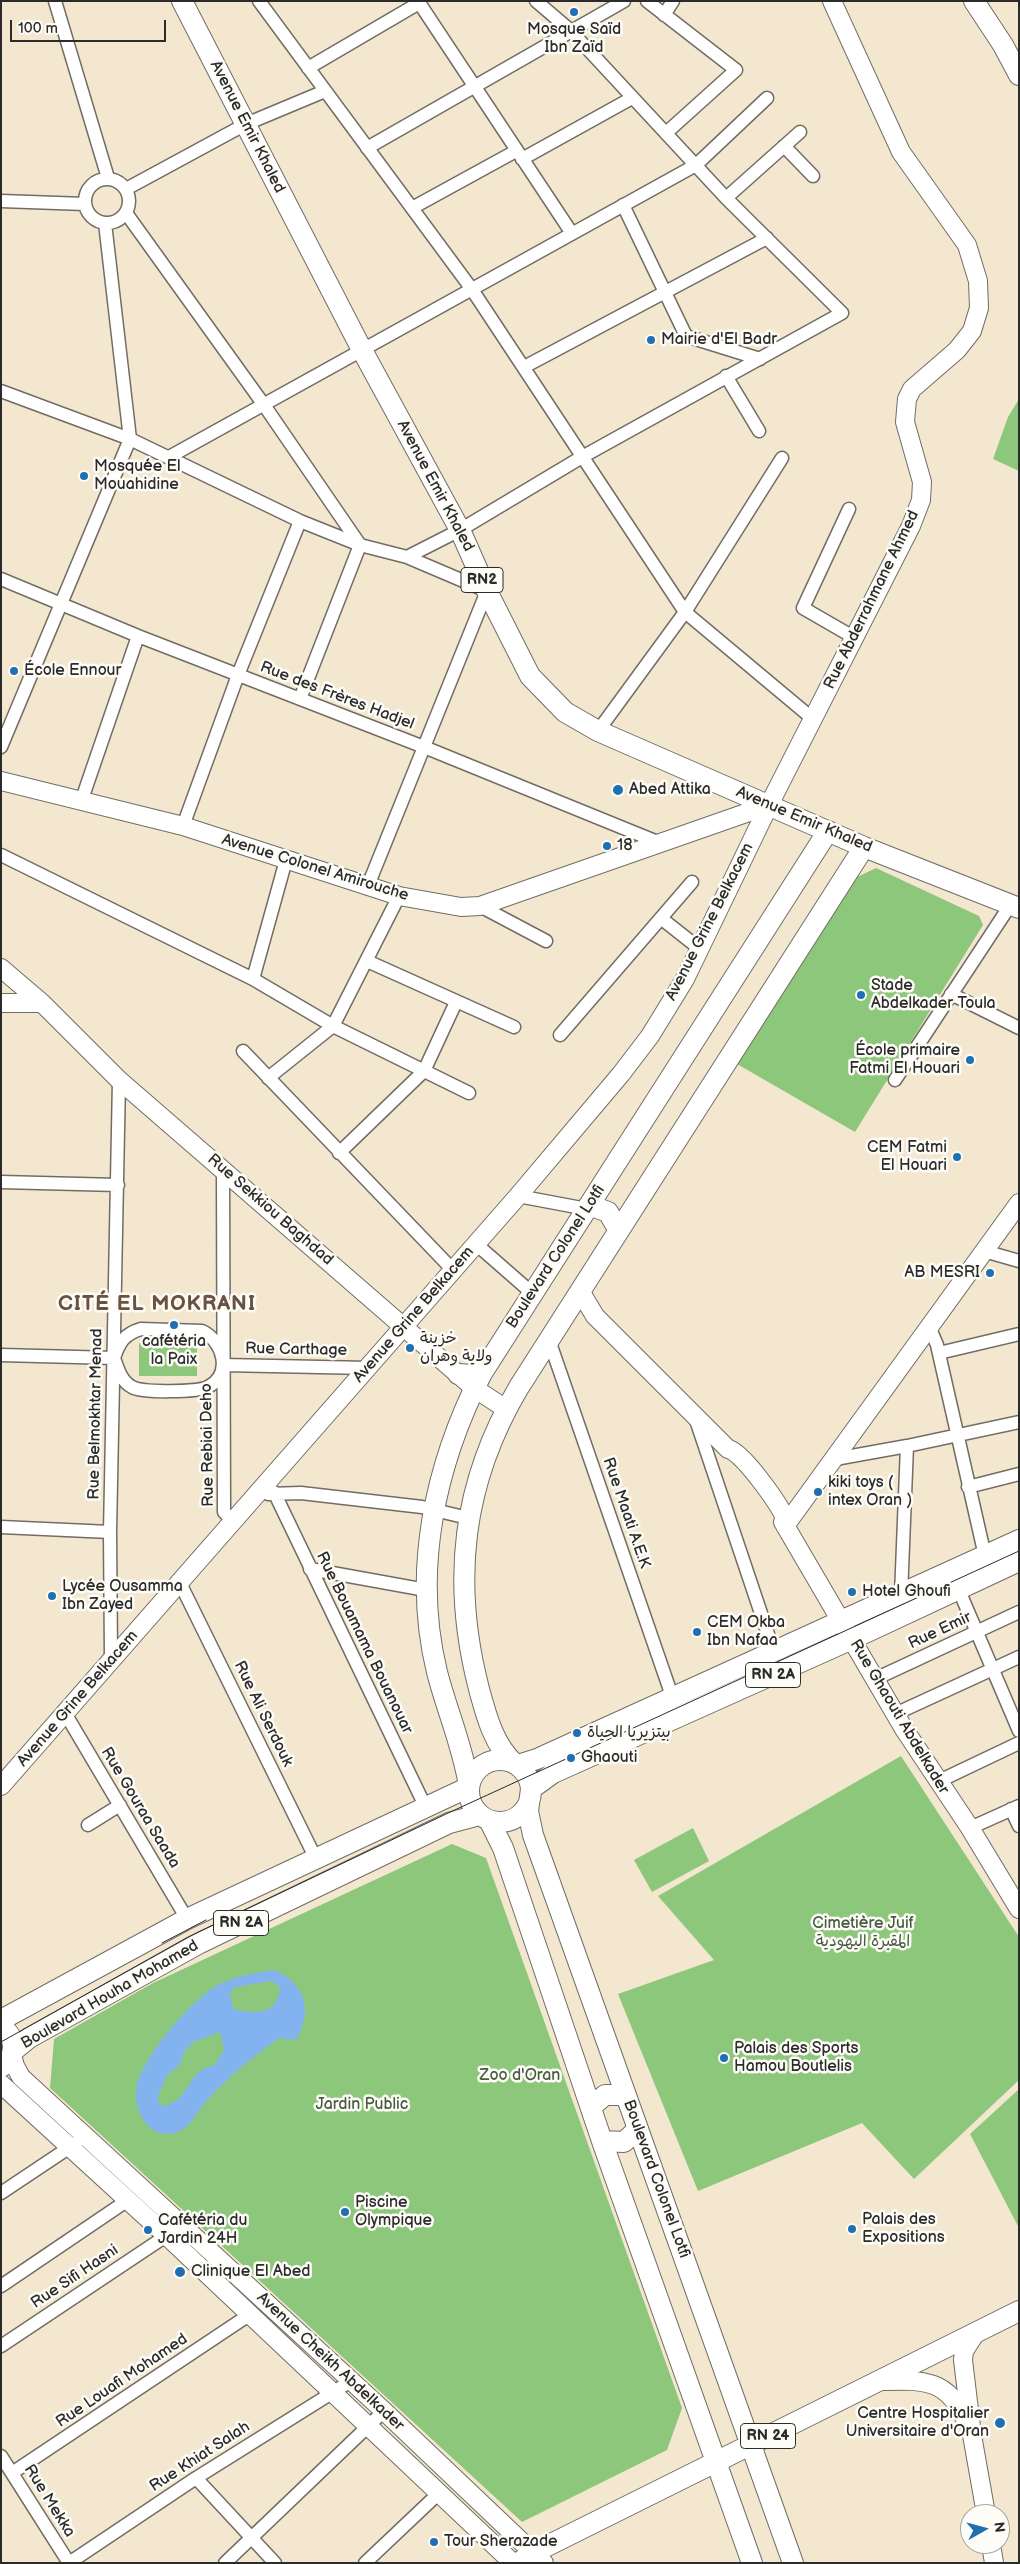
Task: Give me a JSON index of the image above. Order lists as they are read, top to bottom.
{
  "streets": {
    "main road": [
      "Avenue Emir Khaled",
      "RN2",
      "Rue Abderrahmane Ahmed",
      "Avenue Colonel Amirouche",
      "Avenue Grine Belkacem",
      "Rue Sekkiou Baghdad",
      "Boulevard Colonel Lotfi",
      "RN 2A",
      "Rue Ghaouti Abdelkader",
      "Boulevard Houha Mohamed",
      "Avenue Cheikh Abdelkader",
      "RN 24"
    ],
    "street": [
      "Rue des Frères Hadjel",
      "Rue Carthage",
      "Rue Belmokhtar Menad",
      "Rue Rebiai Deho",
      "Rue Maati A.E.K",
      "Rue Emir",
      "Rue Bouamama Bouanouar",
      "Rue Ali Serdouk",
      "Rue Gouraa Saada",
      "Rue Sifi Hasni",
      "Rue Louafi Mohamed",
      "Rue Khiat Salah",
      "Rue Mekka"
    ]
  },
  "crossings": [
    ["Avenue Emir Khaled", "Rue Abderrahmane Ahmed"],
    ["Avenue Emir Khaled", "Avenue Colonel Amirouche"],
    ["Avenue Emir Khaled", "Avenue Grine Belkacem"],
    ["Avenue Emir Khaled", "Boulevard Colonel Lotfi"],
    ["Rue Abderrahmane Ahmed", "Avenue Colonel Amirouche"],
    ["Rue Abderrahmane Ahmed", "Avenue Grine Belkacem"],
    ["Rue des Frères Hadjel", "Avenue Colonel Amirouche"],
    ["Avenue Colonel Amirouche", "Avenue Grine Belkacem"],
    ["Avenue Grine Belkacem", "Rue Sekkiou Baghdad"],
    ["Avenue Grine Belkacem", "Rue Carthage"],
    ["Avenue Grine Belkacem", "Rue Belmokhtar Menad"],
    ["Avenue Grine Belkacem", "Rue Rebiai Deho"],
    ["Avenue Grine Belkacem", "Rue Ali Serdouk"],
    ["Avenue Grine Belkacem", "Rue Gouraa Saada"],
    ["Rue Sekkiou Baghdad", "Rue Belmokhtar Menad"],
    ["Rue Sekkiou Baghdad", "Rue Rebiai Deho"],
    ["Boulevard Colonel Lotfi", "RN 2A"],
    ["Boulevard Colonel Lotfi", "Boulevard Houha Mohamed"],
    ["Boulevard Colonel Lotfi", "RN 24"],
    ["Rue Carthage", "Rue Belmokhtar Menad"],
    ["Rue Carthage", "Rue Rebiai Deho"],
    ["Rue Belmokhtar Menad", "Rue Rebiai Deho"],
    ["Rue Maati A.E.K", "RN 2A"],
    ["Rue Emir", "Rue Ghaouti Abdelkader"],
    ["Rue Bouamama Bouanouar", "Boulevard Houha Mohamed"],
    ["RN 2A", "Rue Ghaouti Abdelkader"],
    ["RN 2A", "Boulevard Houha Mohamed"],
    ["Rue Ali Serdouk", "Boulevard Houha Mohamed"],
    ["Rue Gouraa Saada", "Boulevard Houha Mohamed"],
    ["Boulevard Houha Mohamed", "Avenue Cheikh Abdelkader"],
    ["Rue Sifi Hasni", "Avenue Cheikh Abdelkader"],
    ["Avenue Cheikh Abdelkader", "Rue Louafi Mohamed"],
    ["Avenue Cheikh Abdelkader", "RN 24"],
    ["Avenue Cheikh Abdelkader", "Rue Khiat Salah"],
    ["Rue Louafi Mohamed", "Rue Mekka"],
    ["Rue Khiat Salah", "Rue Mekka"]
  ],
  "districts": ["CITÉ EL MOKRANI"],
  "parks": ["Cimetière Juif المقبرة اليهودية", "Zoo d'Oran", "Jardin Public"],
  "places": [
    "Mosque Saïd Ibn Zaïd",
    "Mairie d'El Badr",
    "Mosquée El Mouahidine",
    "École Ennour",
    "Abed Attika",
    "18",
    "Stade Abdelkader Toula",
    "École primaire Fatmi El Houari",
    "CEM Fatmi El Houari",
    "AB MESRI",
    "cafétéria la Paix",
    "خزينة ولاية وهران",
    "kiki toys ( intex Oran )",
    "Hotel Ghoufi",
    "Lycée Ousamma Ibn Zayed",
    "CEM Okba Ibn Nafaa",
    "بيتزيريا الحياة",
    "Ghaouti",
    "Palais des Sports Hamou Boutlelis",
    "Piscine Olympique",
    "Palais des Expositions",
    "Cafétéria du Jardin 24H",
    "Clinique El Abed",
    "Centre Hospitalier Universitaire d'Oran",
    "Tour Sherazade"
  ],
  "scale_bar": "100 m",
  "north": "right"
}
